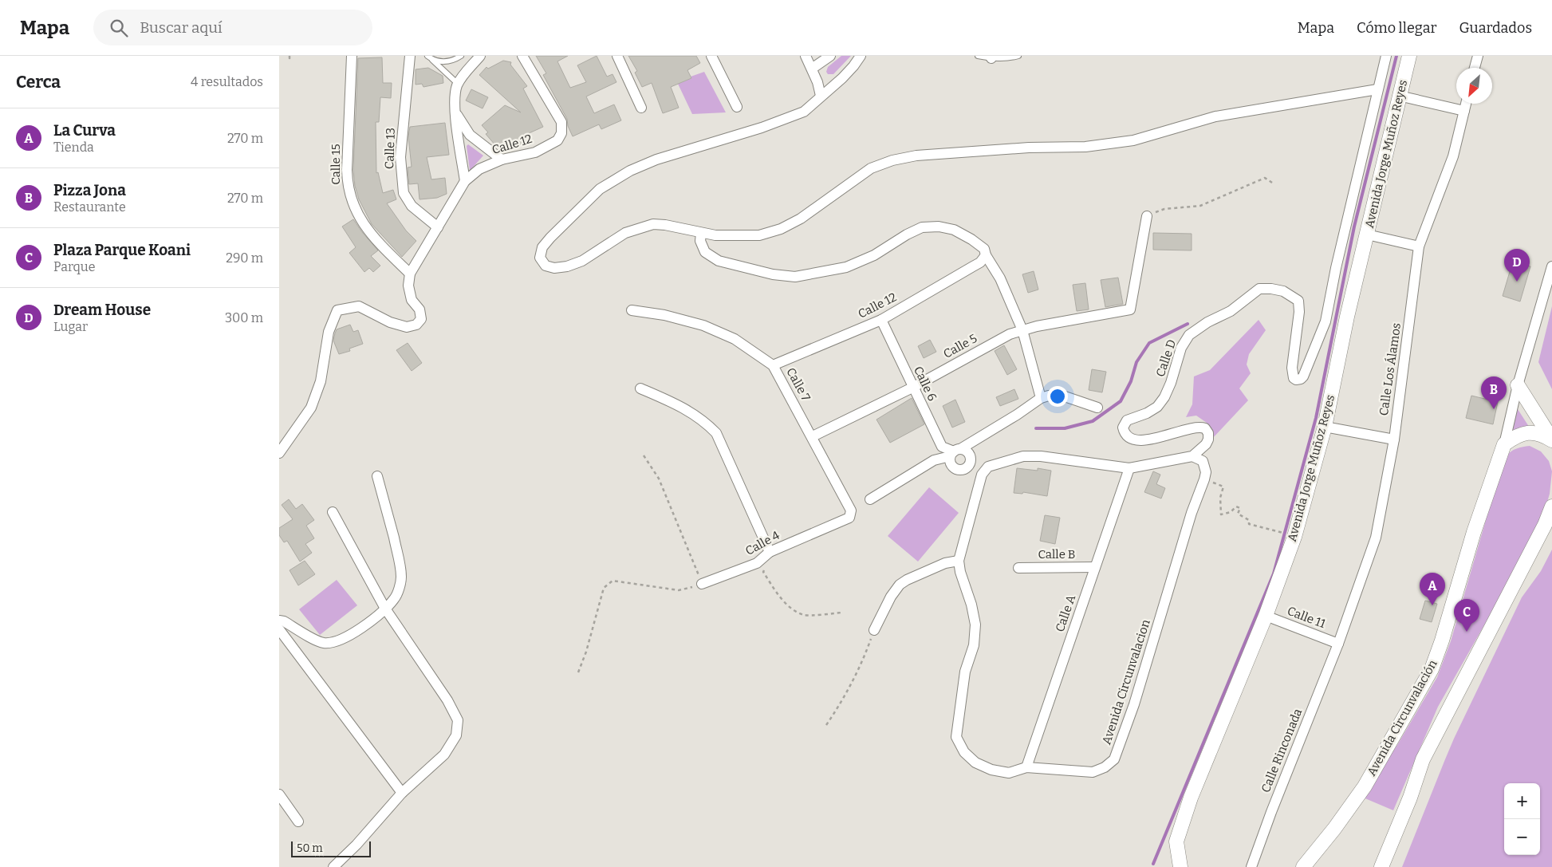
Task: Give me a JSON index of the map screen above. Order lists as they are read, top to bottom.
{
  "streets": {
    "street": [
      "Calle 12",
      "Calle 13",
      "Avenida Jorge Muñoz Reyes",
      "Calle 15",
      "Calle 5",
      "Calle D",
      "Calle Los Álamos",
      "Calle 6",
      "Calle 7",
      "Calle 4",
      "Calle B",
      "Calle A",
      "Calle 11",
      "Avenida Circunvalacion",
      "Avenida Circunvalación",
      "Calle Rinconada"
    ]
  },
  "crossings": [
    ["Calle 12", "Calle 13"],
    ["Calle 12", "Calle 15"],
    ["Calle 12", "Calle 6"],
    ["Calle 12", "Calle 7"],
    ["Avenida Jorge Muñoz Reyes", "Calle D"],
    ["Avenida Jorge Muñoz Reyes", "Calle 11"],
    ["Calle 5", "Calle 6"],
    ["Calle 5", "Calle 7"],
    ["Calle D", "Calle A"],
    ["Calle D", "Avenida Circunvalacion"],
    ["Calle Los Álamos", "Calle 11"],
    ["Calle Los Álamos", "Calle Rinconada"],
    ["Calle 7", "Calle 4"],
    ["Calle B", "Calle A"],
    ["Calle A", "Avenida Circunvalacion"],
    ["Calle 11", "Calle Rinconada"]
  ],
  "scale_bar": "50 m",
  "north": "bottom left",
  "page": {
    "header": "Mapa",
    "search": "Buscar aquí",
    "nav": ["Mapa", "Cómo llegar", "Guardados"],
    "heading": ["Cerca", "4 resultados"],
    "list": [
      {
        "mark": "A",
        "name": "La Curva",
        "note": "Tienda",
        "value": "270 m"
      },
      {
        "mark": "B",
        "name": "Pizza Jona",
        "note": "Restaurante",
        "value": "270 m"
      },
      {
        "mark": "C",
        "name": "Plaza Parque Koani",
        "note": "Parque",
        "value": "290 m"
      },
      {
        "mark": "D",
        "name": "Dream House",
        "note": "Lugar",
        "value": "300 m"
      }
    ],
    "pins": [
      "D",
      "B",
      "A",
      "C"
    ],
    "map_buttons": ["+", "−"],
    "scale": "50 m"
  }
}
